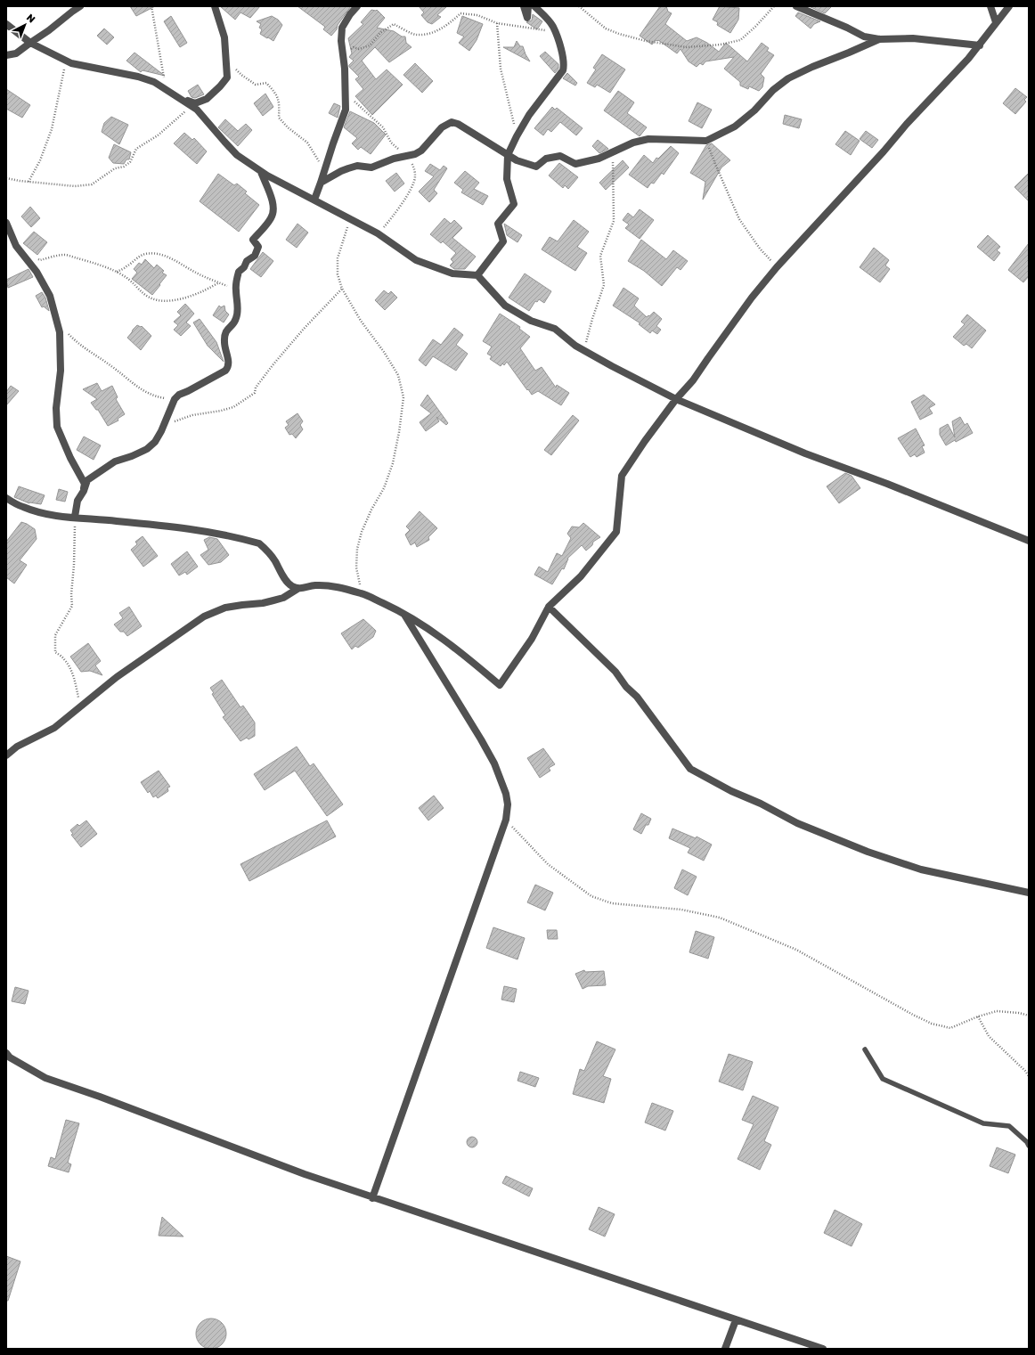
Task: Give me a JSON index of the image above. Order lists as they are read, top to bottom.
{
  "north": "top right"
}
